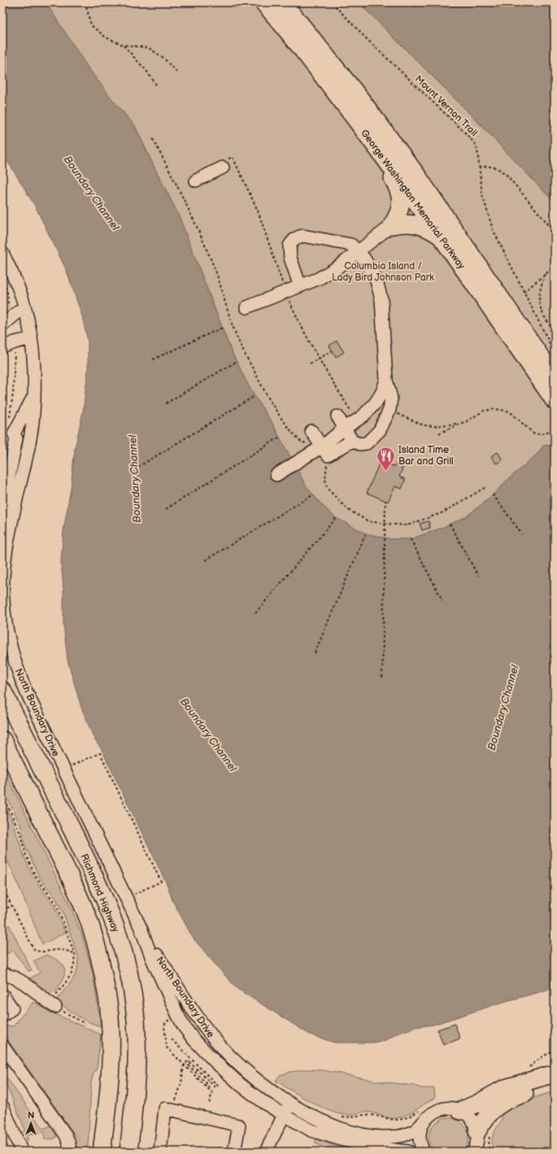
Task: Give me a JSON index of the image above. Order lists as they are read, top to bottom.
{
  "streets": {
    "highway": ["George Washington Memorial Parkway", "Richmond Highway"],
    "street": ["North Boundary Drive"],
    "path": ["Mount Vernon Trail"]
  },
  "water": ["Boundary Channel"],
  "parks": ["Columbia Island / Lady Bird Johnson Park"],
  "places": {
    "restaurant": ["Island Time Bar and Grill"]
  },
  "north": "top"
}
